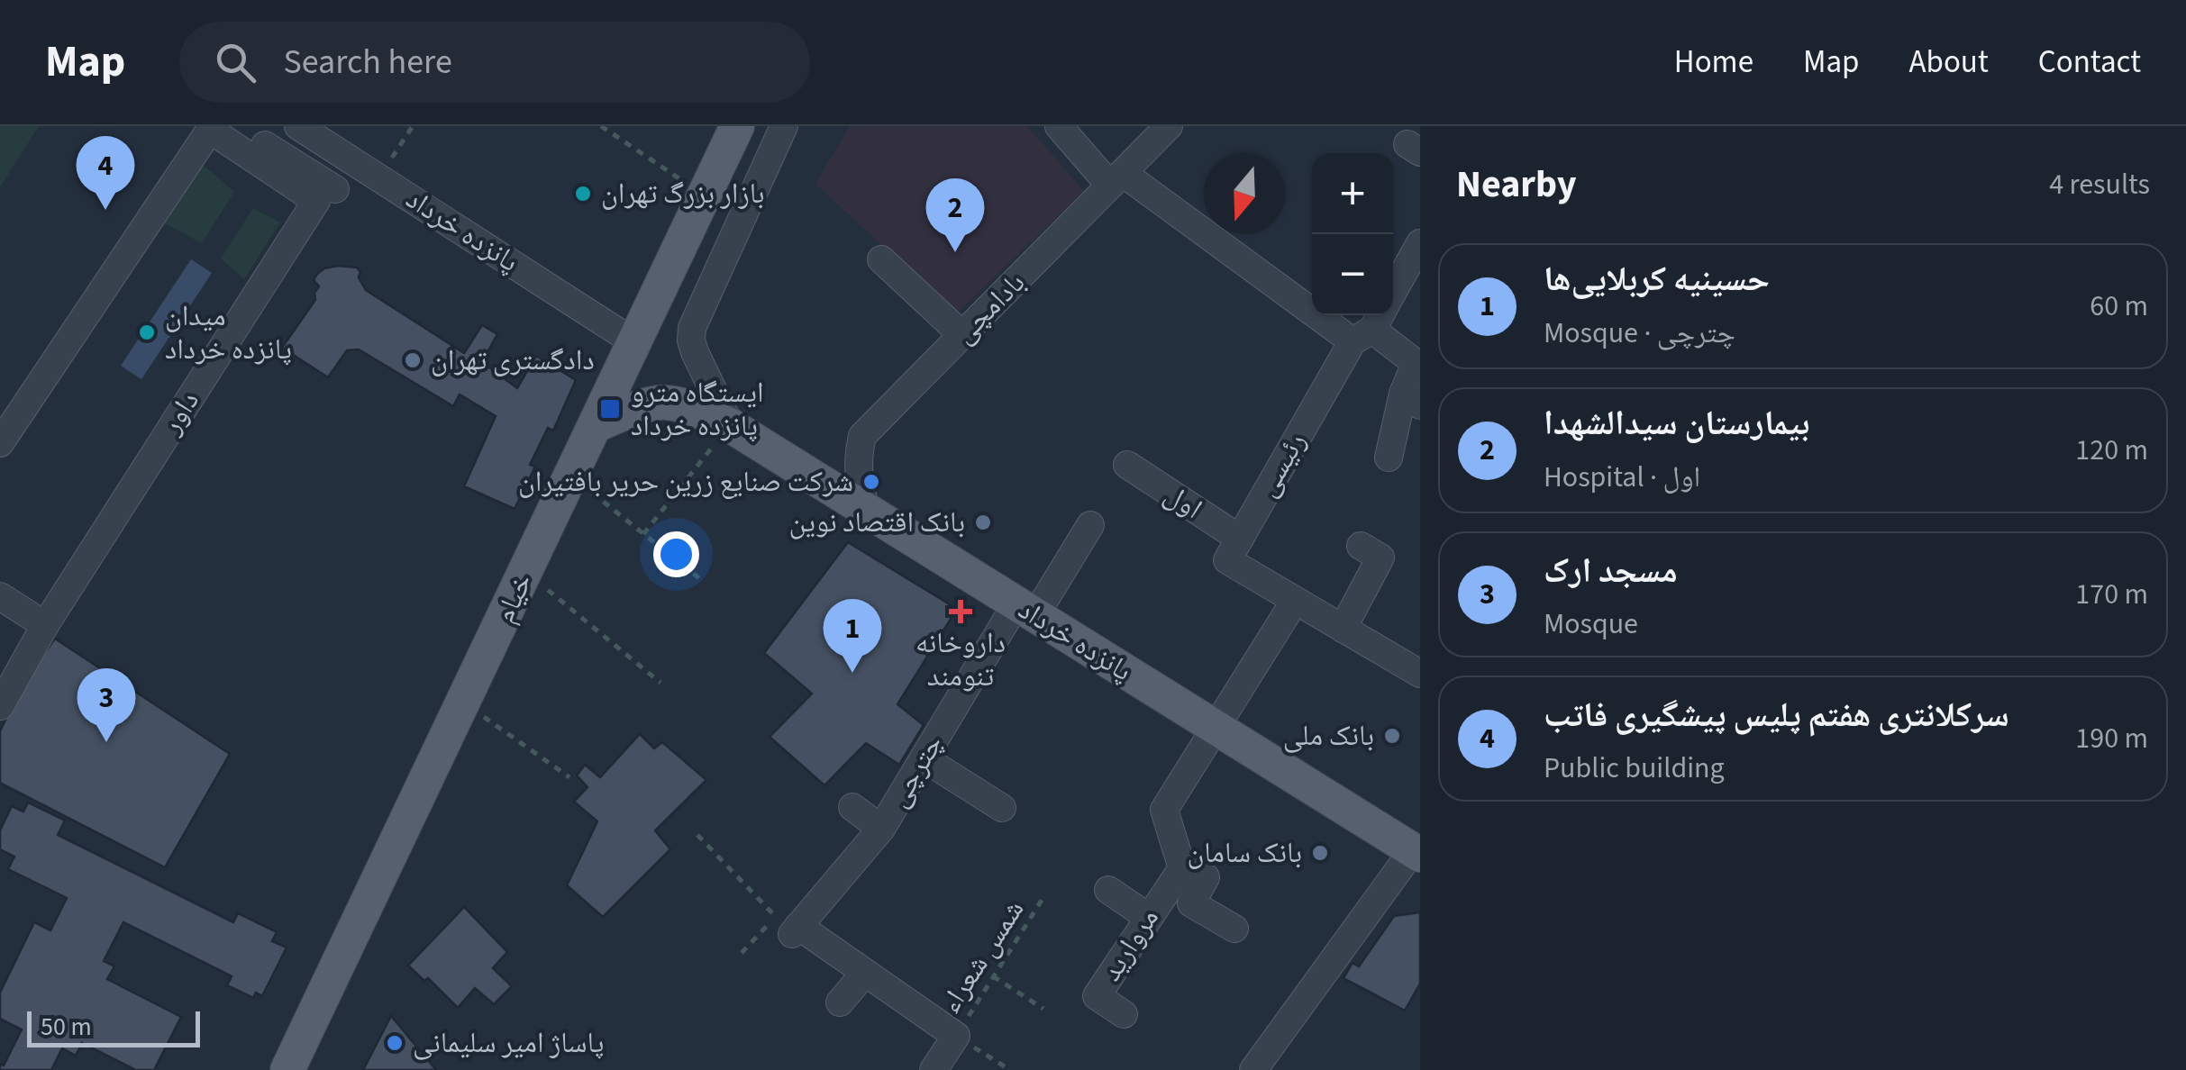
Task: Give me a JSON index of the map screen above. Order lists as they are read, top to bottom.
{
  "streets": {
    "main road": ["پانزده خرداد", "خیام"],
    "street": [
      "بادامچی",
      "داور",
      "رئیسی",
      "اول",
      "چترچی",
      "مروارید"
    ],
    "path": ["شمس شعراء"]
  },
  "crossings": [
    ["پانزده خرداد", "بادامچی"],
    ["پانزده خرداد", "خیام"],
    ["پانزده خرداد", "چترچی"],
    ["پانزده خرداد", "مروارید"],
    ["رئیسی", "اول"]
  ],
  "places": {
    "other": [
      "بازار بزرگ تهران",
      "میدان پانزده خرداد",
      "دادگستری تهران",
      "شرکت صنایع زرین حریر بافتیران",
      "بانک اقتصاد نوین",
      "بانک ملی",
      "بانک سامان",
      "پاساژ امیر سلیمانی"
    ],
    "transit": ["ایستگاه مترو پانزده خرداد"],
    "health": ["داروخانه تنومند"]
  },
  "scale_bar": "50 m",
  "north": "bottom",
  "page": {
    "header": "Map",
    "search": "Search here",
    "nav": [
      "Home",
      "Map",
      "About",
      "Contact"
    ],
    "heading": ["Nearby", "4 results"],
    "pins": [
      "4",
      "2",
      "1",
      "3"
    ],
    "map_buttons": ["+", "−"],
    "list": [
      {
        "mark": "1",
        "name": "حسینیه کربلایی‌ها",
        "note": "Mosque · چترچی",
        "value": "60 m"
      },
      {
        "mark": "2",
        "name": "بیمارستان سیدالشهدا",
        "note": "Hospital · اول",
        "value": "120 m"
      },
      {
        "mark": "3",
        "name": "مسجد ارک",
        "note": "Mosque",
        "value": "170 m"
      },
      {
        "mark": "4",
        "name": "سرکلانتری هفتم پلیس پیشگیری فاتب",
        "note": "Public building",
        "value": "190 m"
      }
    ],
    "scale": "50 m"
  }
}
